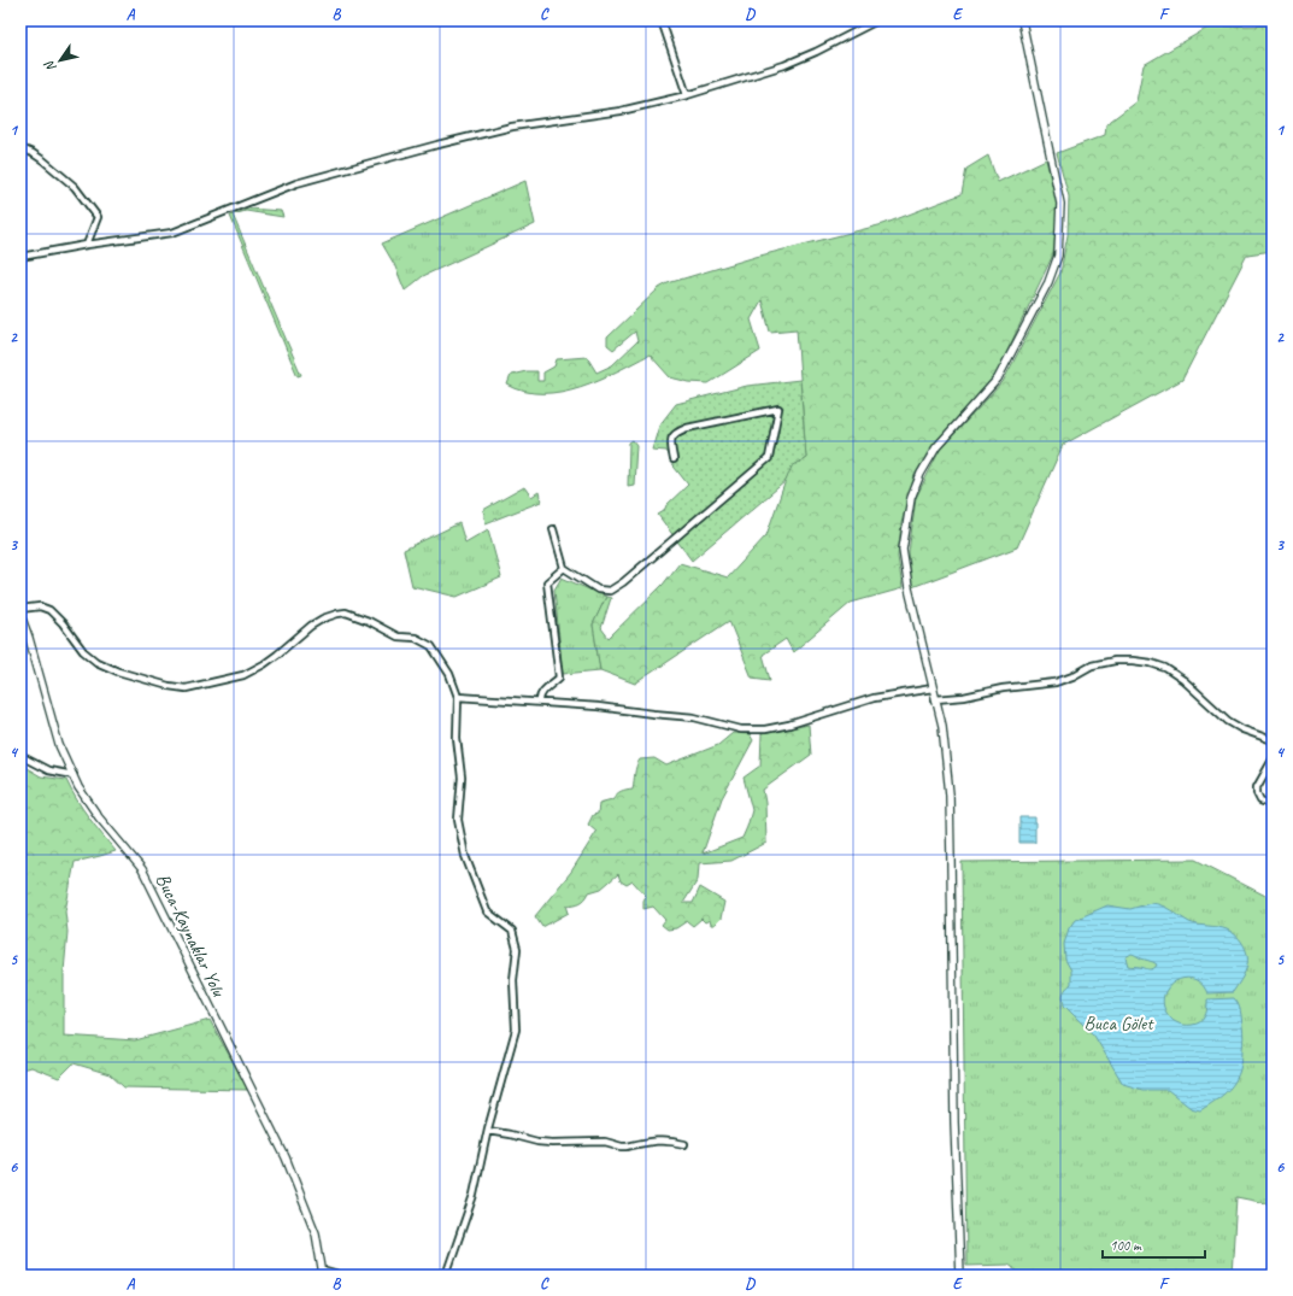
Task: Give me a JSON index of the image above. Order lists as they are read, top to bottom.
{
  "streets": {
    "street": ["Buca-Kaynaklar Yolu"]
  },
  "parks": ["Buca Gölet"],
  "scale_bar": "100 m",
  "north": "bottom left",
  "grid": {
    "columns": [
      "A",
      "B",
      "C",
      "D",
      "E",
      "F"
    ],
    "rows": [
      "1",
      "2",
      "3",
      "4",
      "5",
      "6"
    ]
  }
}
